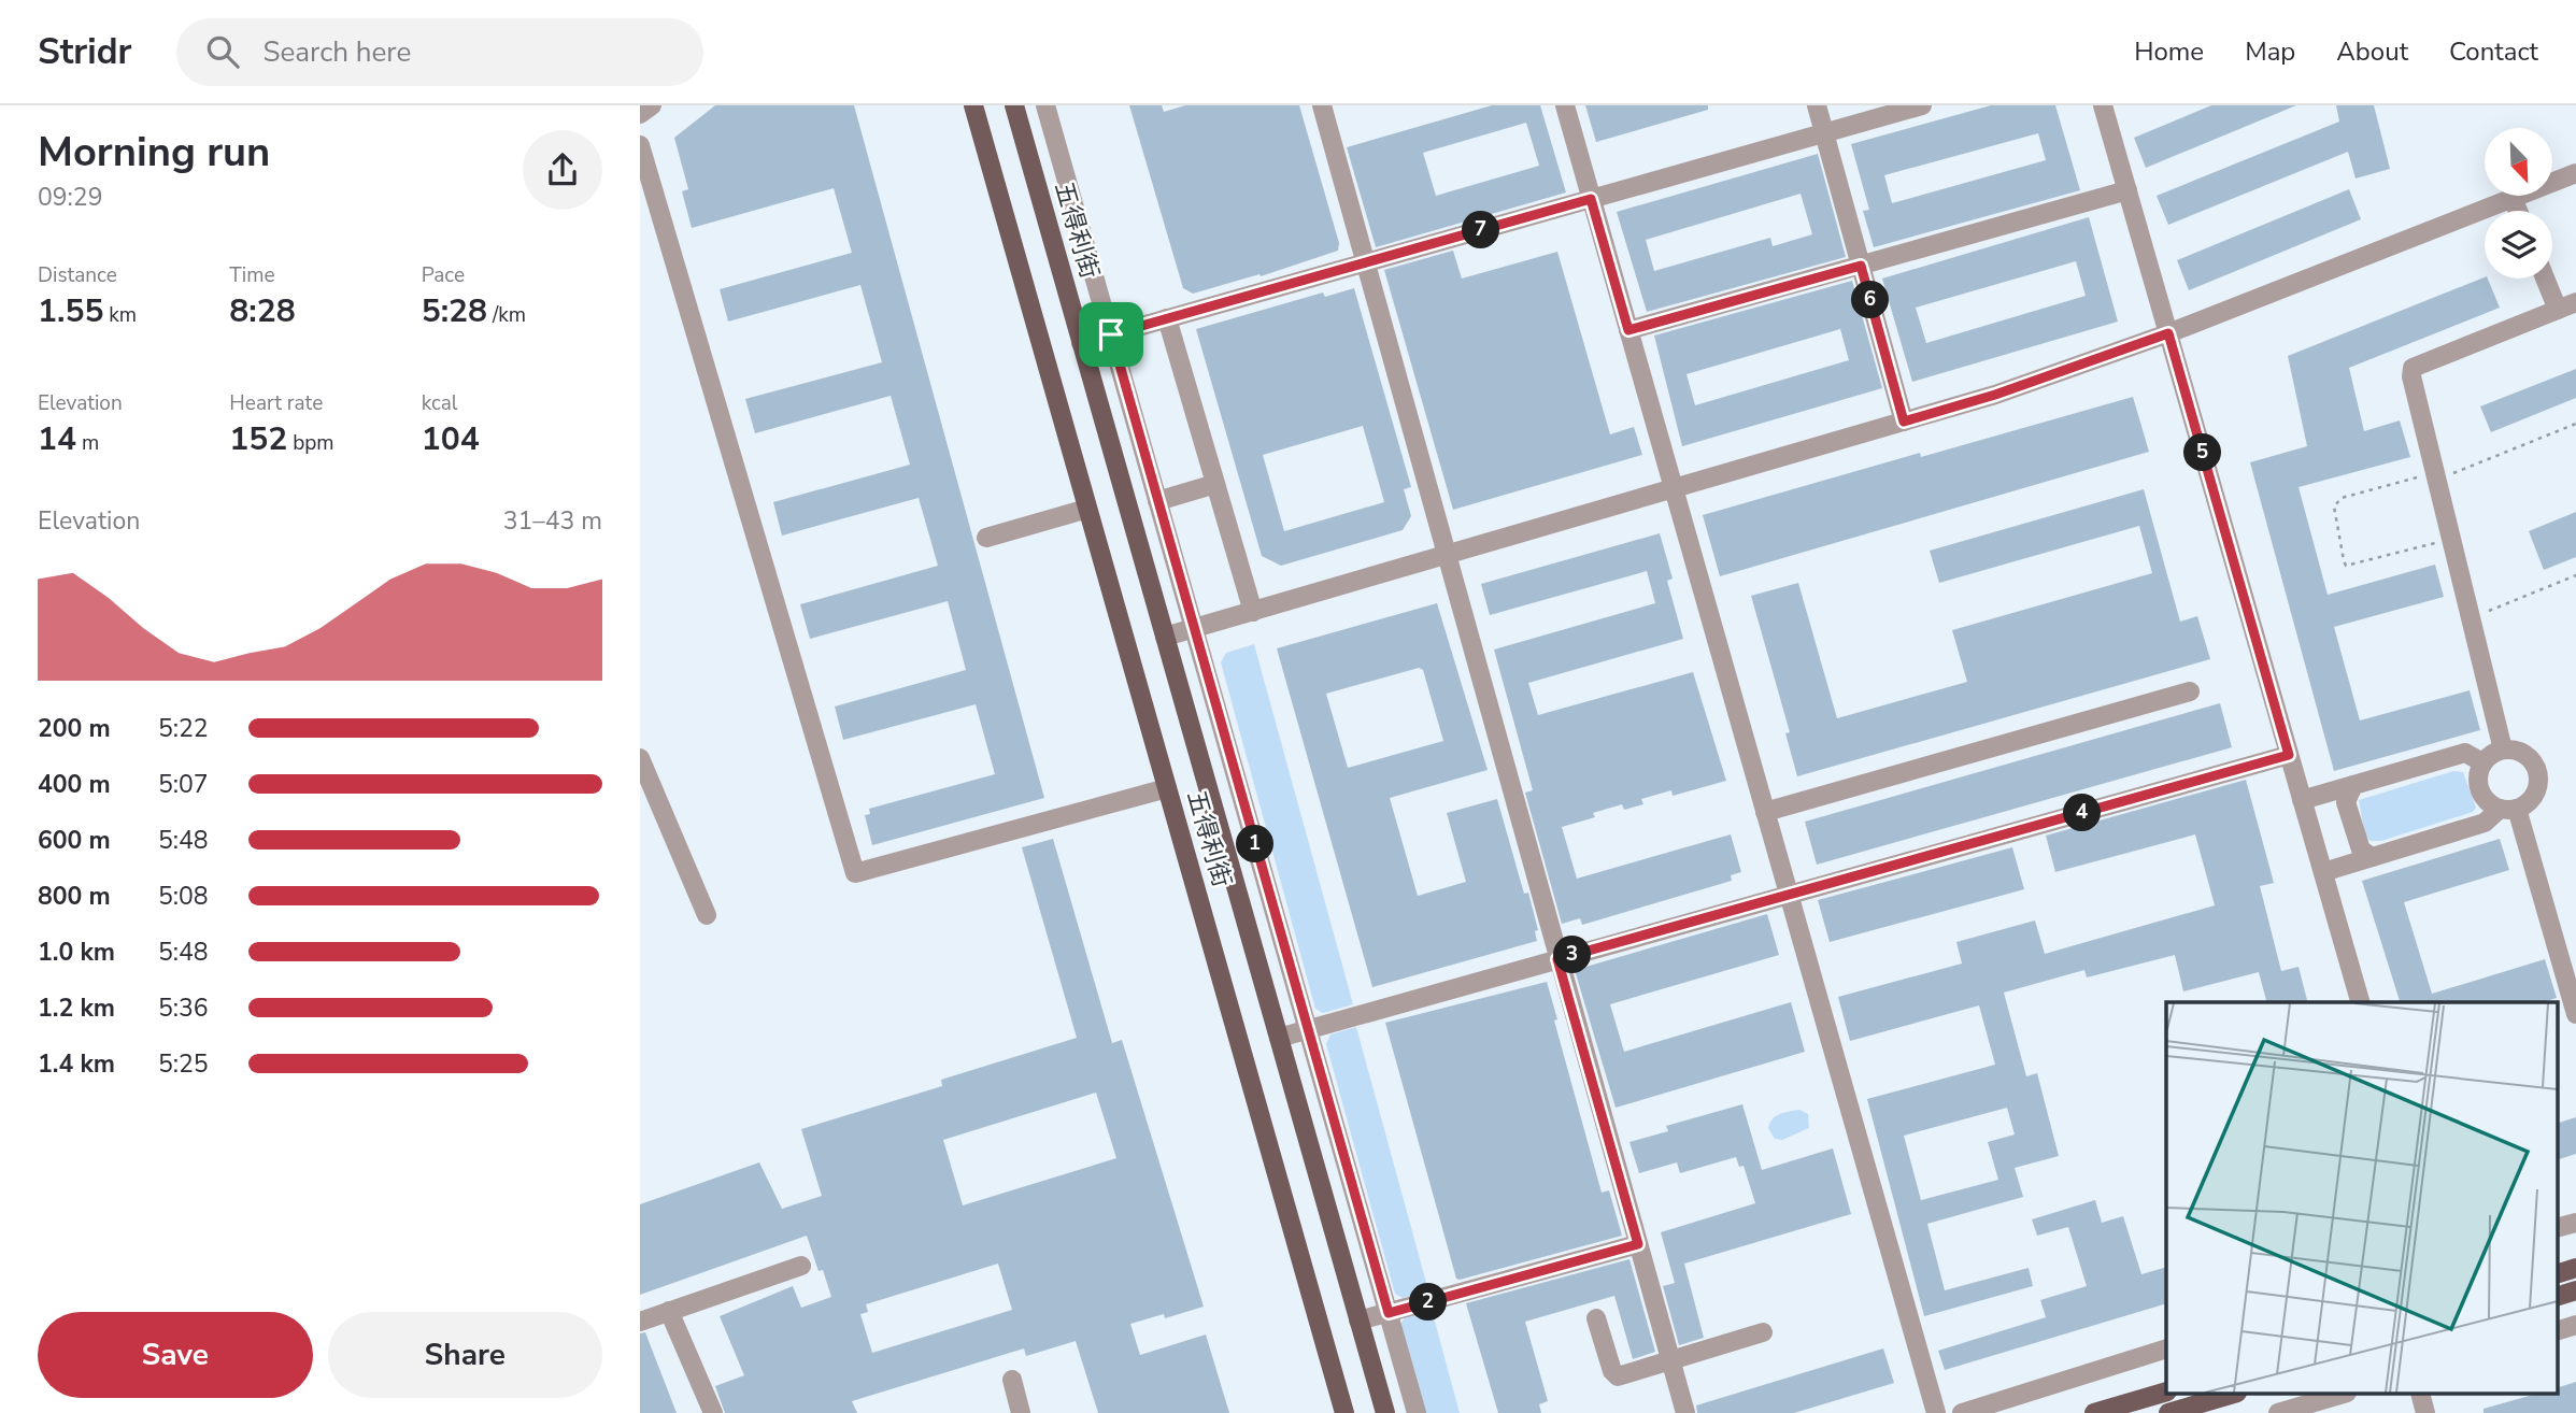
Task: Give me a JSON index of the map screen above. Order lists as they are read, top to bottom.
{
  "streets": {
    "main road": ["五得利街"]
  },
  "north": "bottom right",
  "page": {
    "header": "Stridr",
    "search": "Search here",
    "nav": [
      "Home",
      "Map",
      "About",
      "Contact"
    ],
    "heading": ["Morning run", "09:29"],
    "pins": [
      "7",
      "6",
      "5",
      "4",
      "1",
      "3",
      "2"
    ],
    "stats": [
      ["Distance", "1.55 km"],
      ["Time", "8:28"],
      ["Pace", "5:28 /km"],
      ["Elevation", "14 m"],
      ["Heart rate", "152 bpm"],
      ["kcal", "104"]
    ],
    "chart": ["Elevation", "31–43 m"],
    "list": [
      {
        "name": "200 m",
        "note": "5:22"
      },
      {
        "name": "400 m",
        "note": "5:07"
      },
      {
        "name": "600 m",
        "note": "5:48"
      },
      {
        "name": "800 m",
        "note": "5:08"
      },
      {
        "name": "1.0 km",
        "note": "5:48"
      },
      {
        "name": "1.2 km",
        "note": "5:36"
      },
      {
        "name": "1.4 km",
        "note": "5:25"
      }
    ],
    "buttons": ["Save", "Share"]
  }
}
